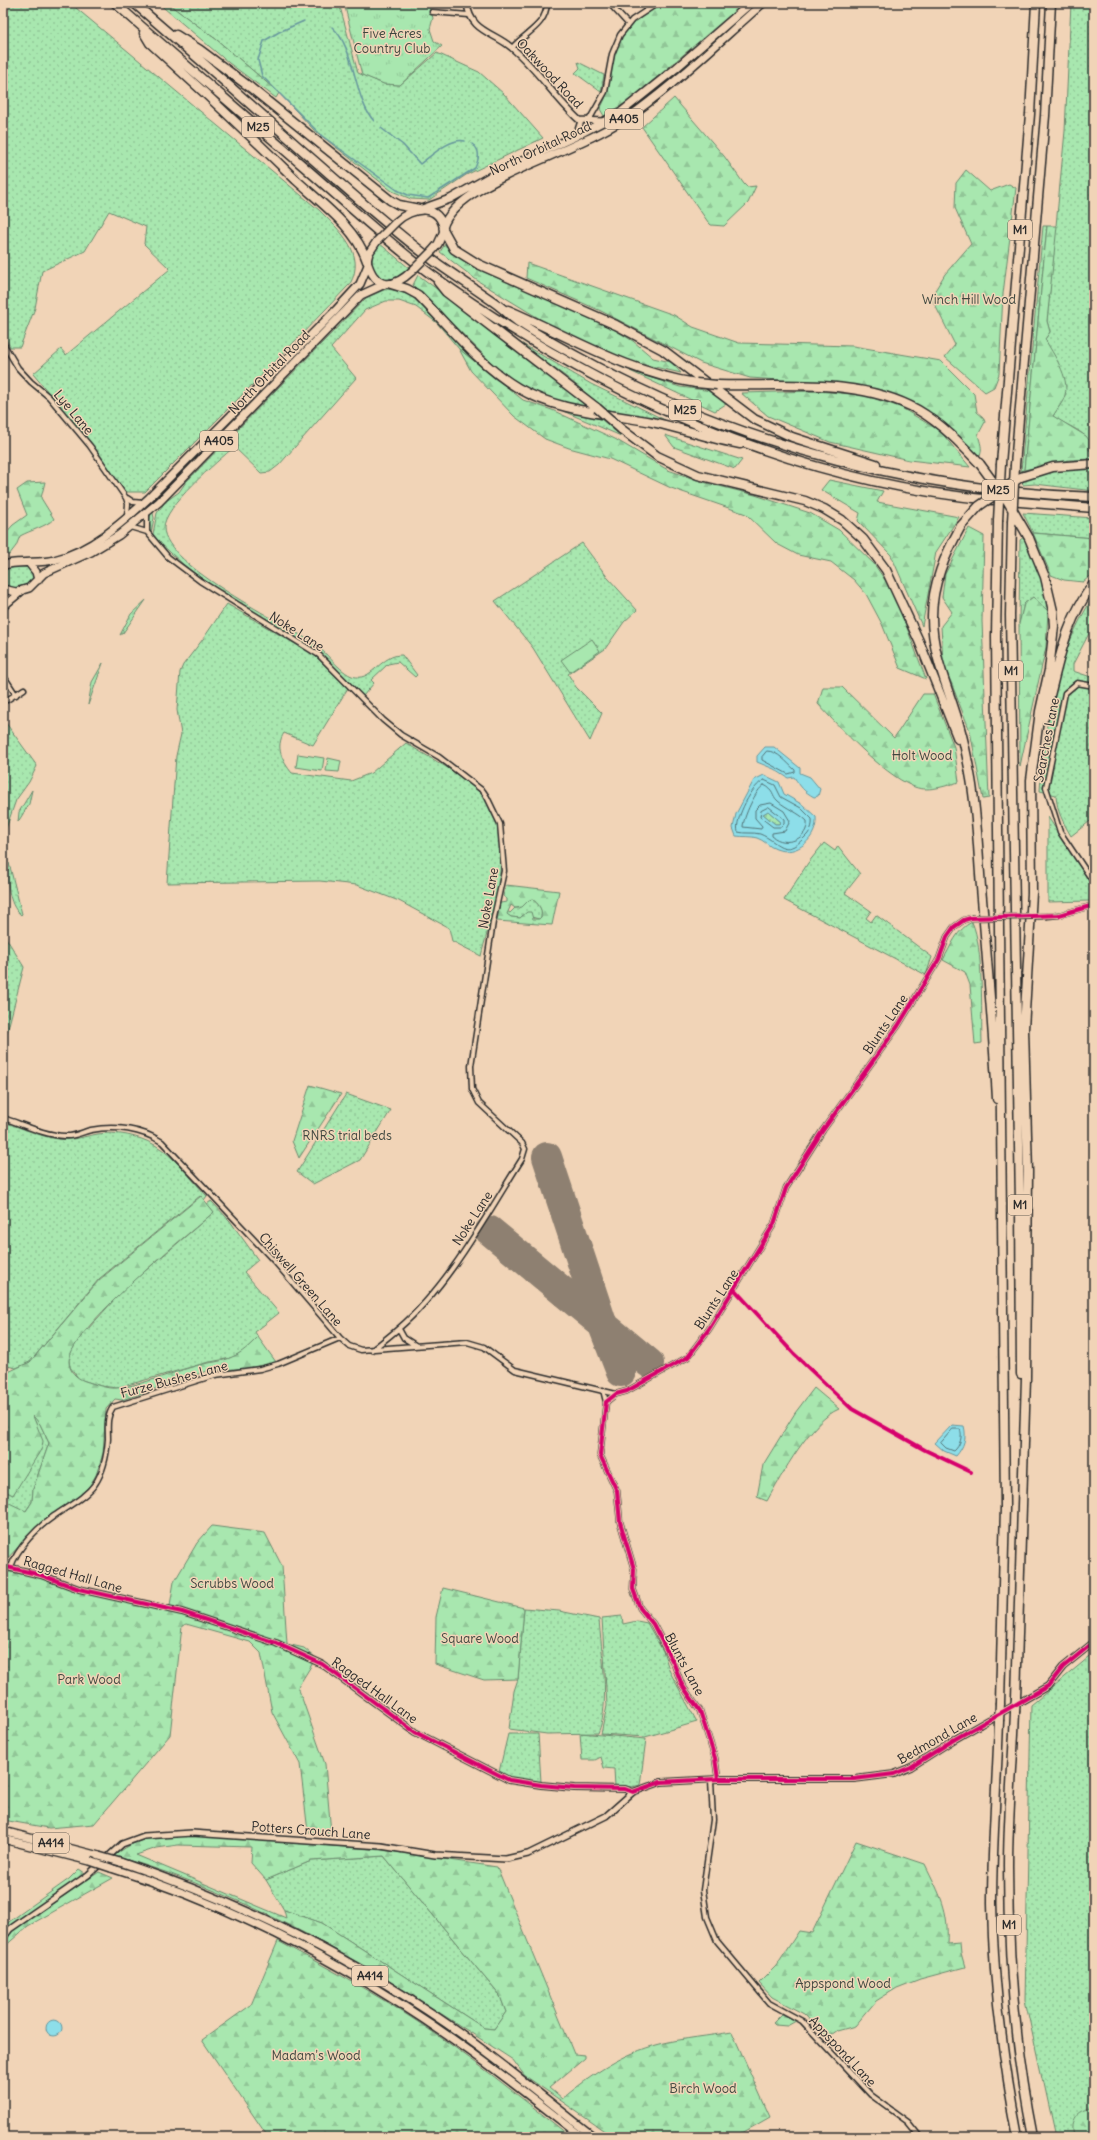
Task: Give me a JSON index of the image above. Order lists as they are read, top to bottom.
{
  "streets": {
    "highway": [
      "A405",
      "M25",
      "North Orbital Road",
      "M1",
      "A414"
    ],
    "street": [
      "Oakwood Road",
      "Lye Lane",
      "Noke Lane",
      "Searches Lane",
      "Blunts Lane",
      "Chiswell Green Lane",
      "Furze Bushes Lane",
      "Ragged Hall Lane",
      "Bedmond Lane",
      "Potters Crouch Lane",
      "Appspond Lane"
    ]
  },
  "crossings": [
    ["Oakwood Road", "North Orbital Road"],
    ["M25", "North Orbital Road"],
    ["Noke Lane", "Chiswell Green Lane"],
    ["Blunts Lane", "Chiswell Green Lane"],
    ["Blunts Lane", "Ragged Hall Lane"],
    ["Blunts Lane", "Bedmond Lane"],
    ["Blunts Lane", "Appspond Lane"],
    ["Chiswell Green Lane", "Furze Bushes Lane"],
    ["Furze Bushes Lane", "Ragged Hall Lane"],
    ["Ragged Hall Lane", "Bedmond Lane"],
    ["Ragged Hall Lane", "Potters Crouch Lane"],
    ["Ragged Hall Lane", "Appspond Lane"],
    ["Bedmond Lane", "Appspond Lane"]
  ],
  "parks": [
    "Five Acres Country Club",
    "Winch Hill Wood",
    "Holt Wood",
    "RNRS trial beds",
    "Scrubbs Wood",
    "Square Wood",
    "Park Wood",
    "Appspond Wood",
    "Madam's Wood",
    "Birch Wood"
  ]
}
